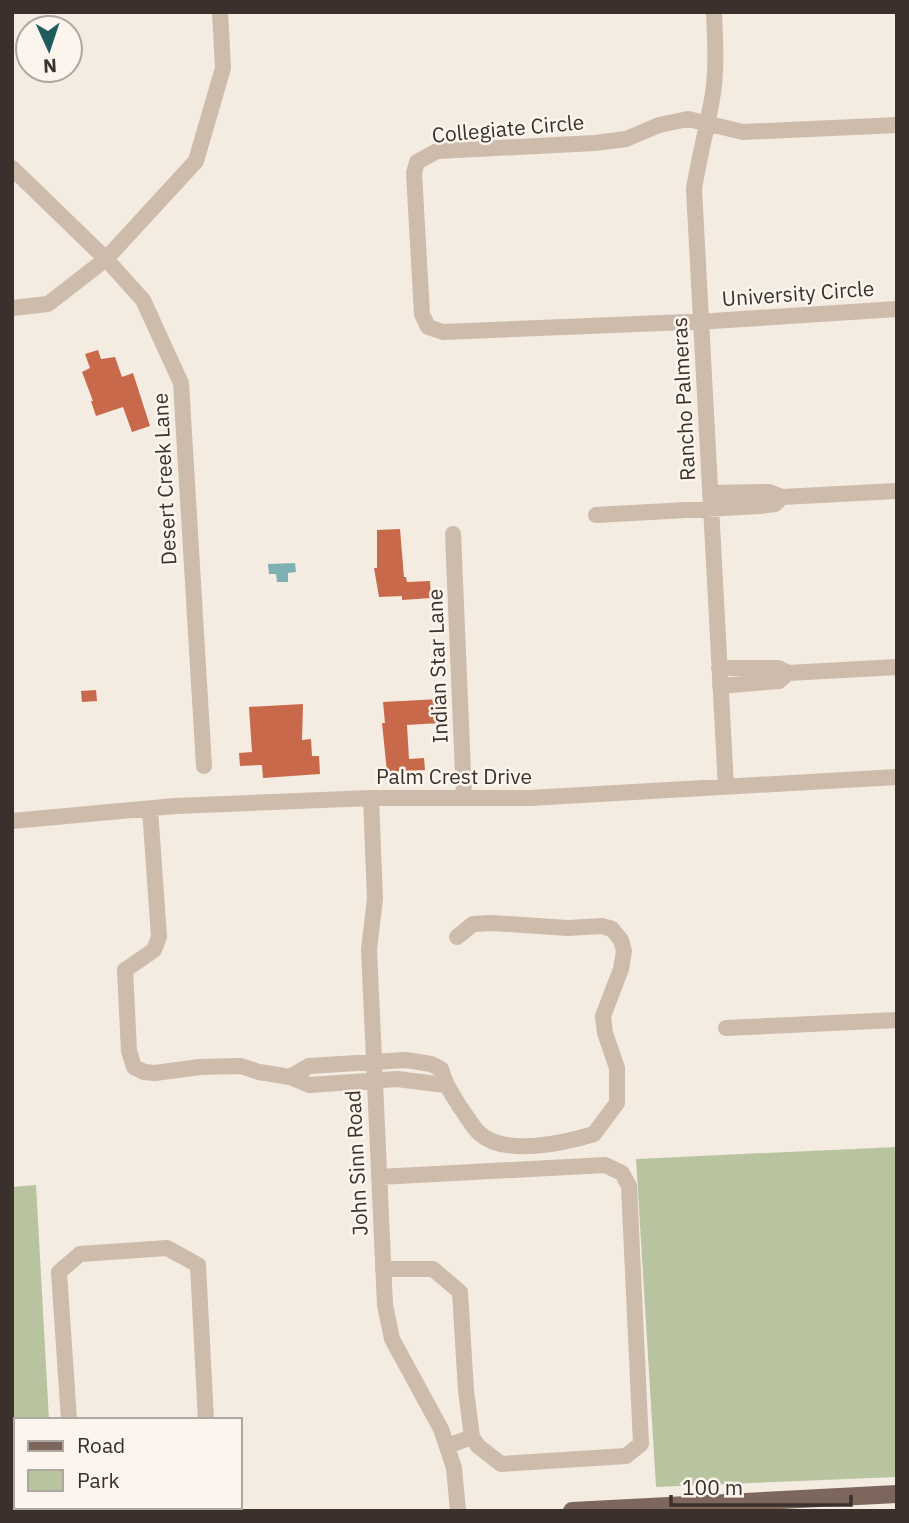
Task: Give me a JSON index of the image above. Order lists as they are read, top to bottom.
{
  "streets": {
    "street": [
      "Collegiate Circle",
      "University Circle",
      "Rancho Palmeras",
      "Desert Creek Lane",
      "Indian Star Lane",
      "Palm Crest Drive",
      "John Sinn Road"
    ]
  },
  "crossings": [
    ["Collegiate Circle", "University Circle"],
    ["Collegiate Circle", "Rancho Palmeras"],
    ["University Circle", "Rancho Palmeras"],
    ["Rancho Palmeras", "Palm Crest Drive"],
    ["Indian Star Lane", "Palm Crest Drive"],
    ["Palm Crest Drive", "John Sinn Road"]
  ],
  "legend": ["Road", "Park"],
  "scale_bar": "100 m",
  "north": "bottom"
}
